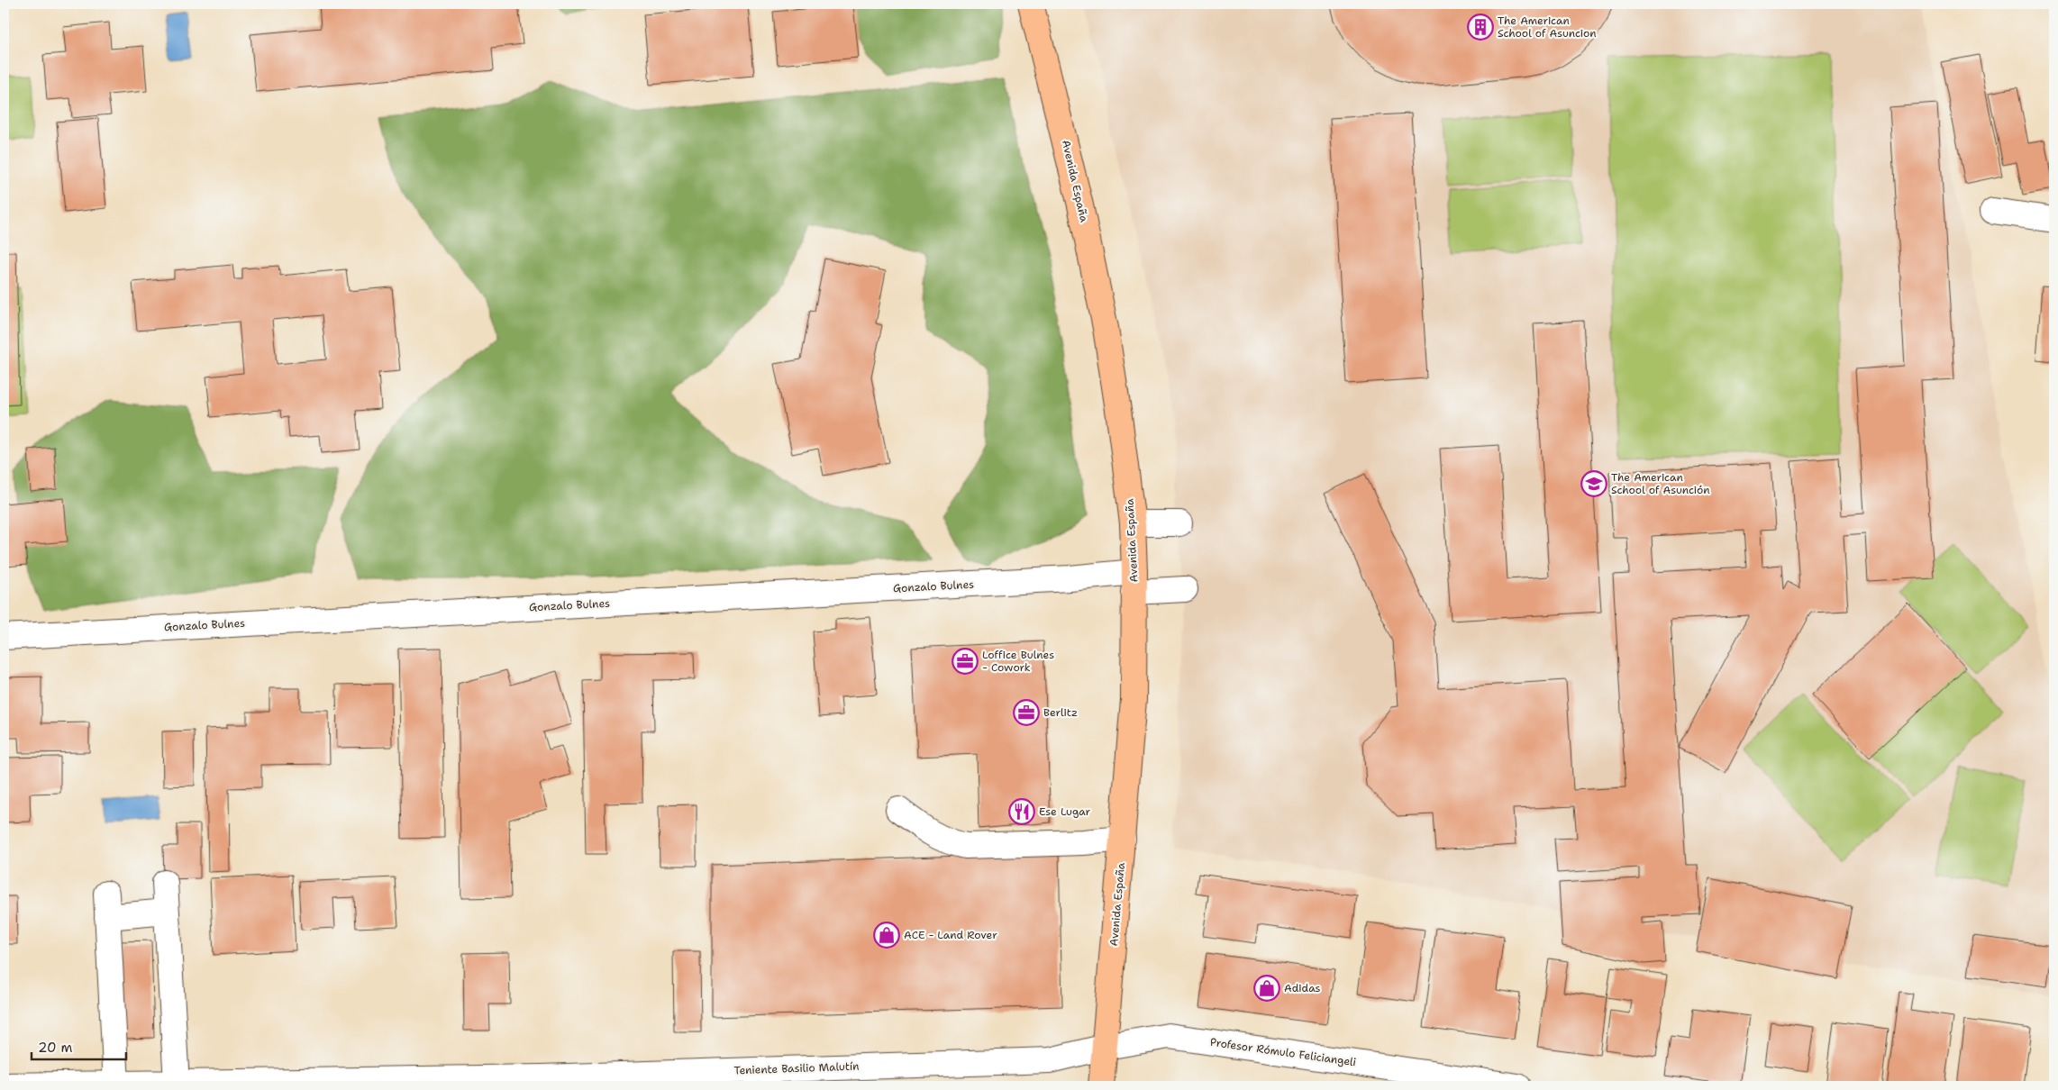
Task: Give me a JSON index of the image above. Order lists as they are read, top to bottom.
{
  "streets": {
    "main road": ["Avenida España"],
    "street": ["Gonzalo Bulnes", "Profesor Rómulo Feliciangeli", "Teniente Basilio Malutín"]
  },
  "crossings": [
    ["Avenida España", "Gonzalo Bulnes"],
    ["Avenida España", "Profesor Rómulo Feliciangeli"],
    ["Profesor Rómulo Feliciangeli", "Teniente Basilio Malutín"]
  ],
  "places": {
    "building": ["The American School of Asuncion"],
    "school or university": ["The American School of Asunción"],
    "office": ["Loffice Bulnes - Cowork", "Berlitz"],
    "restaurant": ["Ese Lugar"],
    "shop": ["ACE - Land Rover", "Adidas"]
  },
  "scale_bar": "20 m"
}
